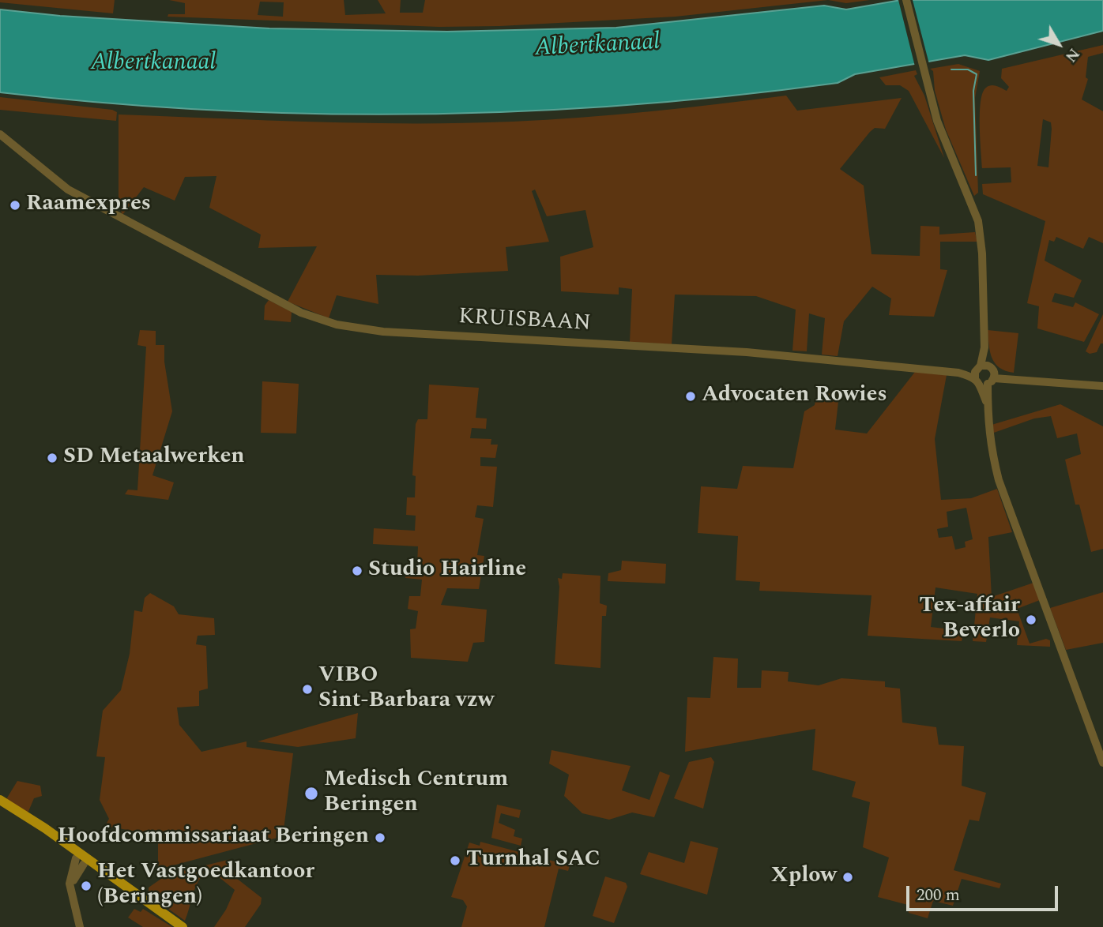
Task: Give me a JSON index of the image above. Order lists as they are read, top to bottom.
{
  "streets": {
    "street": ["KRUISBAAN"]
  },
  "water": ["Albertkanaal"],
  "places": [
    "Raamexpres",
    "Advocaten Rowies",
    "SD Metaalwerken",
    "Studio Hairline",
    "Tex-affair Beverlo",
    "VIBO Sint-Barbara vzw",
    "Medisch Centrum Beringen",
    "Hoofdcommissariaat Beringen",
    "Turnhal SAC",
    "Xplow",
    "Het Vastgoedkantoor (Beringen)"
  ],
  "scale_bar": "200 m",
  "north": "bottom right"
}
